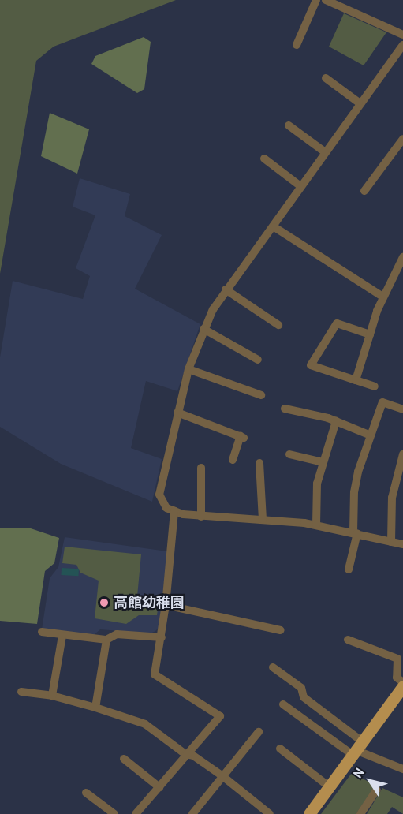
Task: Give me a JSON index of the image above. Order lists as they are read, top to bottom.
{
  "places": ["高館幼稚園"],
  "north": "top left"
}
